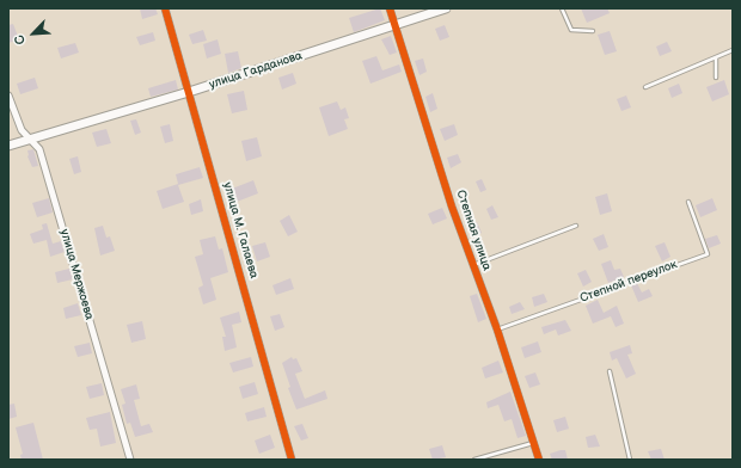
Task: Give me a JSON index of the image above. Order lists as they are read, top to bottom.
{
  "streets": {
    "street": [
      "улица Гарданова",
      "улица М. Галаева",
      "Степная улица",
      "улица Мержоева"
    ],
    "lane": ["Степной переулок"]
  },
  "crossings": [
    ["улица Гарданова", "улица М. Галаева"],
    ["улица Гарданова", "Степная улица"],
    ["улица Гарданова", "улица Мержоева"],
    ["Степная улица", "Степной переулок"]
  ],
  "north": "bottom left"
}
